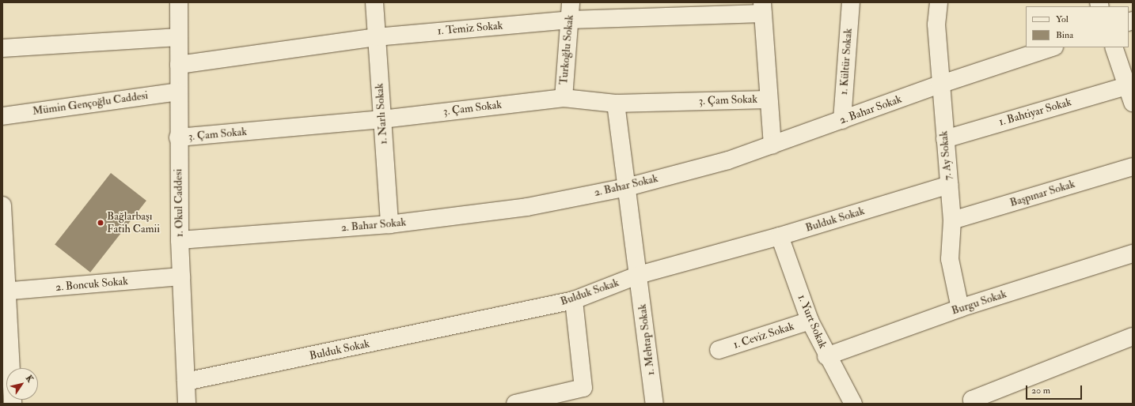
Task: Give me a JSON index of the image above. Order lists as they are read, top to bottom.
{
  "streets": {
    "street": [
      "1. Temiz Sokak",
      "Turkoğlu Sokak",
      "1. Kültür Sokak",
      "3. Çam Sokak",
      "Mümin Gençoğlu Caddesi",
      "2. Bahar Sokak",
      "1. Bahtiyar Sokak",
      "1. Narlı Sokak",
      "7. Ay Sokak",
      "Başpınar Sokak",
      "1. Okul Caddesi",
      "Bulduk Sokak",
      "2. Boncuk Sokak",
      "Burgu Sokak",
      "1. Yurt Sokak",
      "1. Ceviz Sokak",
      "1. Mehtap Sokak"
    ]
  },
  "crossings": [
    ["1. Temiz Sokak", "Turkoğlu Sokak"],
    ["1. Temiz Sokak", "1. Narlı Sokak"],
    ["1. Temiz Sokak", "1. Okul Caddesi"],
    ["Turkoğlu Sokak", "3. Çam Sokak"],
    ["1. Kültür Sokak", "2. Bahar Sokak"],
    ["3. Çam Sokak", "1. Narlı Sokak"],
    ["3. Çam Sokak", "1. Okul Caddesi"],
    ["3. Çam Sokak", "1. Mehtap Sokak"],
    ["Mümin Gençoğlu Caddesi", "1. Okul Caddesi"],
    ["2. Bahar Sokak", "1. Narlı Sokak"],
    ["2. Bahar Sokak", "7. Ay Sokak"],
    ["2. Bahar Sokak", "1. Okul Caddesi"],
    ["2. Bahar Sokak", "1. Mehtap Sokak"],
    ["1. Bahtiyar Sokak", "7. Ay Sokak"],
    ["7. Ay Sokak", "Başpınar Sokak"],
    ["7. Ay Sokak", "Bulduk Sokak"],
    ["7. Ay Sokak", "Burgu Sokak"],
    ["1. Okul Caddesi", "Bulduk Sokak"],
    ["1. Okul Caddesi", "2. Boncuk Sokak"],
    ["Bulduk Sokak", "1. Yurt Sokak"],
    ["Bulduk Sokak", "1. Mehtap Sokak"],
    ["Burgu Sokak", "1. Yurt Sokak"],
    ["1. Yurt Sokak", "1. Ceviz Sokak"]
  ],
  "places": ["Bağlarbaşı Fatih Camii"],
  "legend": ["Yol", "Bina"],
  "scale_bar": "20 m",
  "north": "top right"
}
